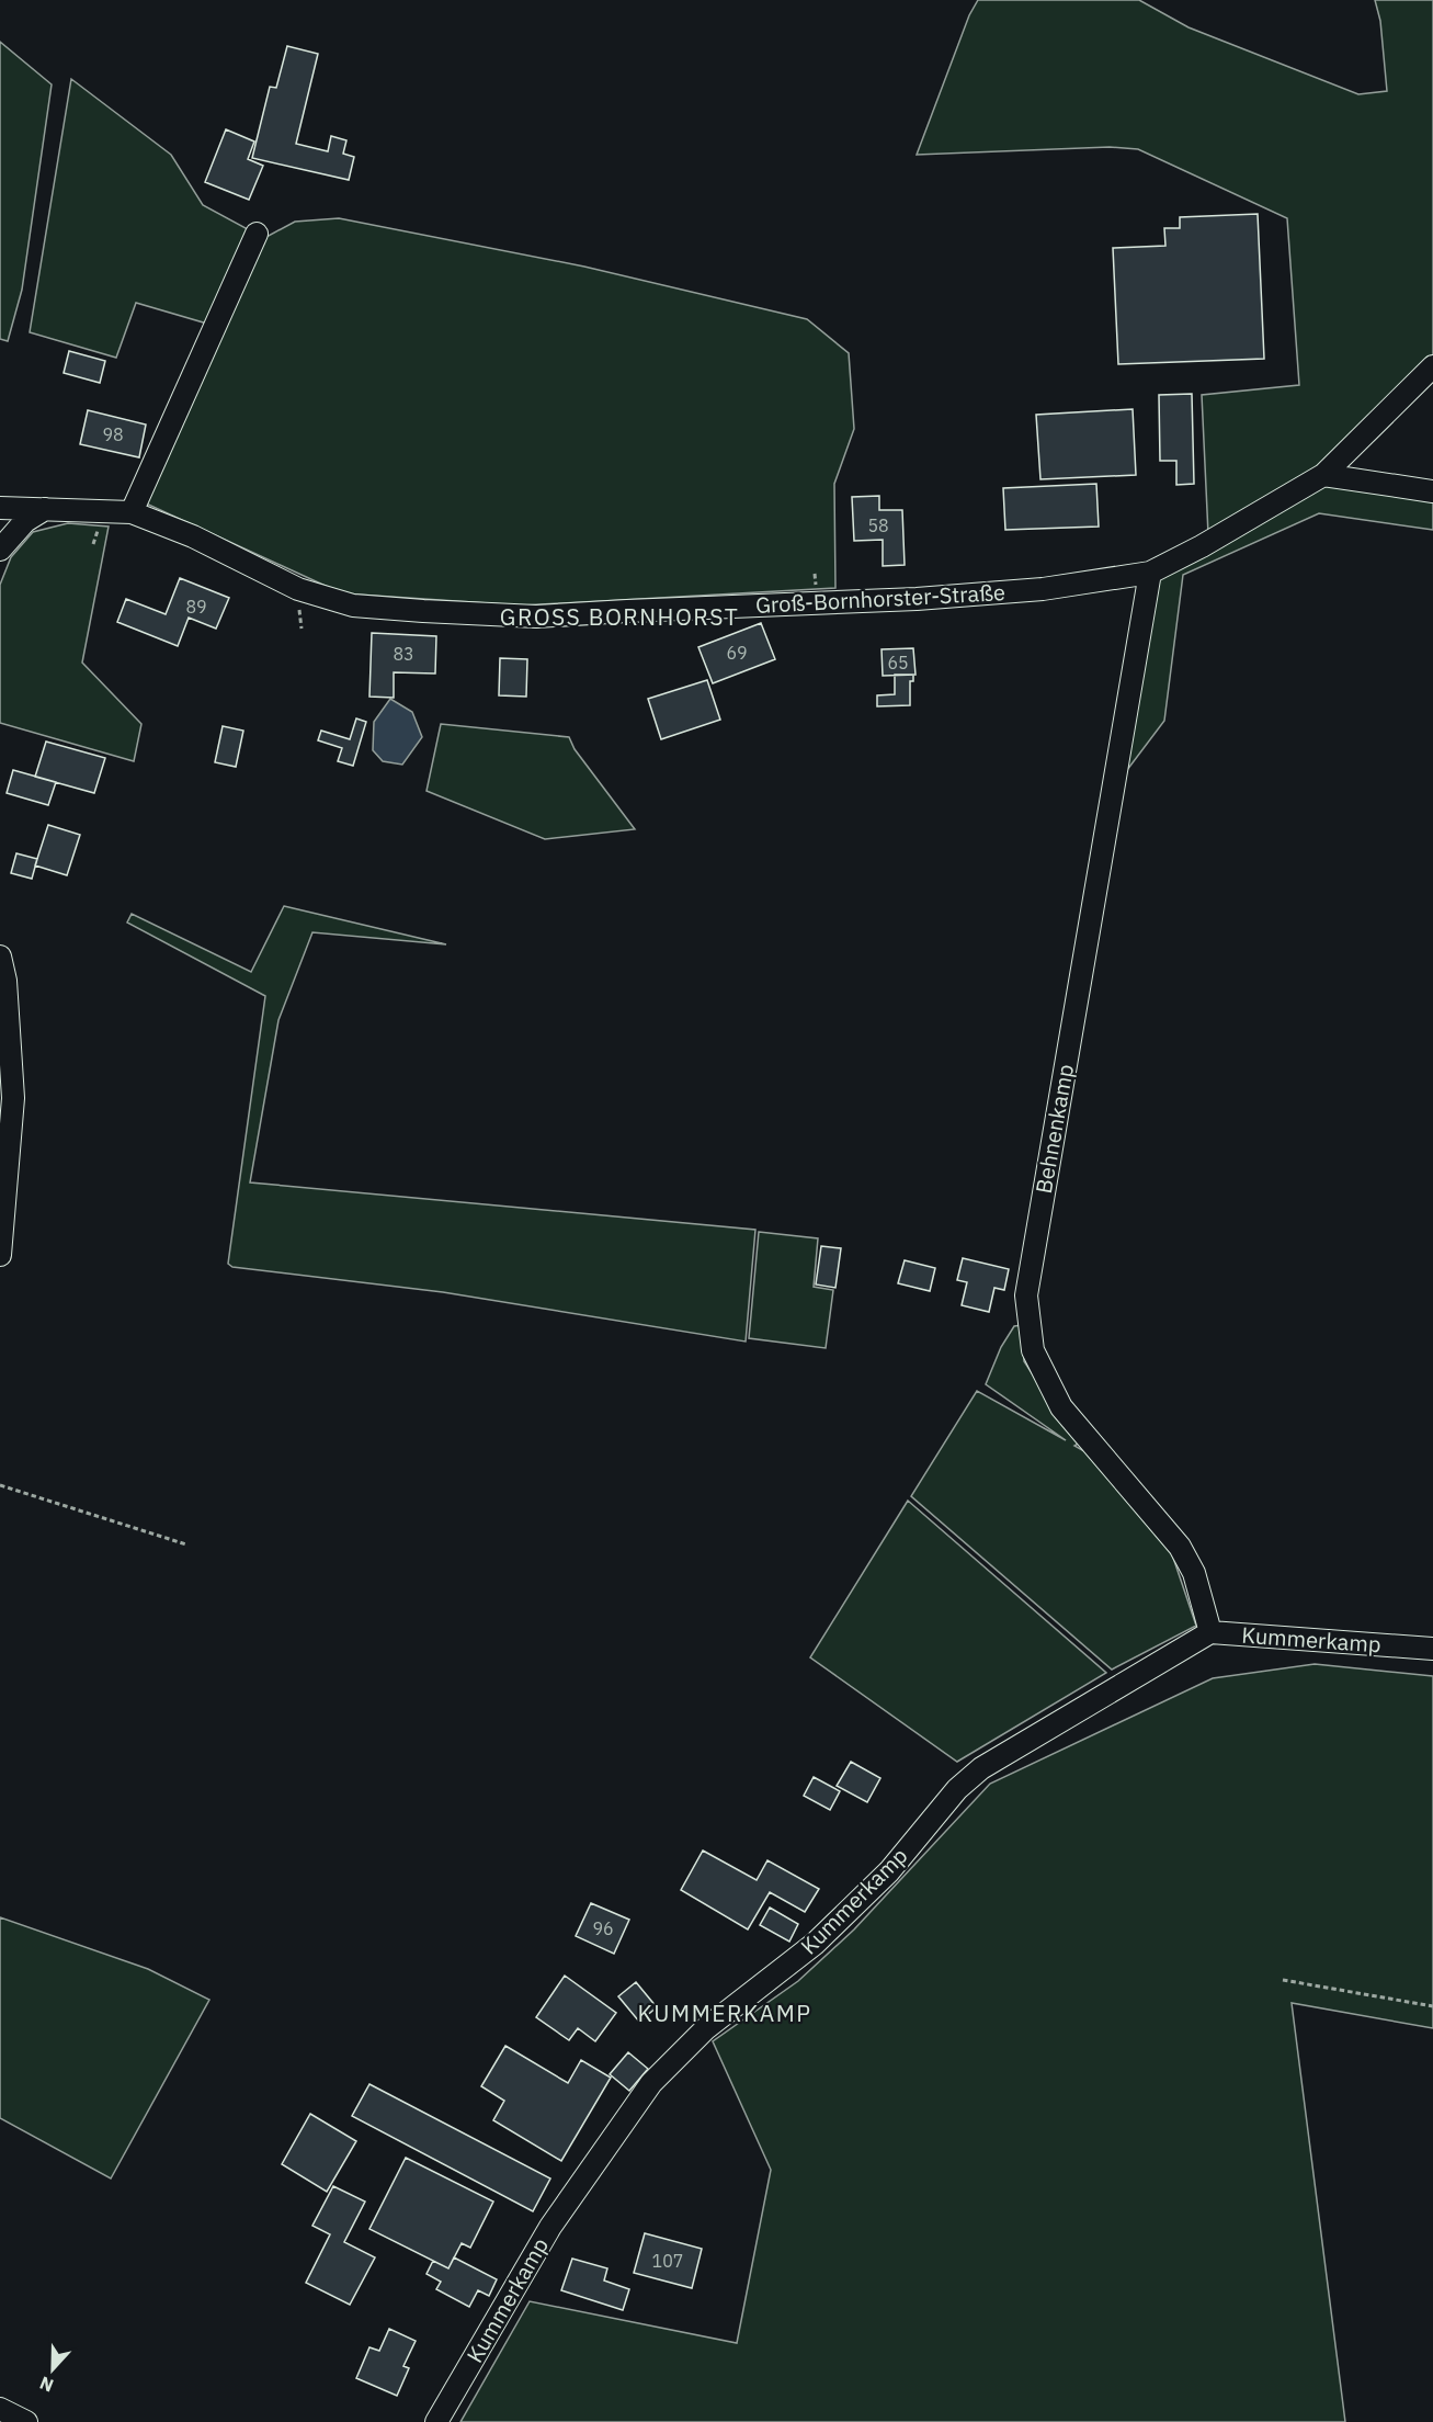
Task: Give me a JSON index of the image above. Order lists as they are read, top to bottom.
{
  "streets": {
    "street": ["Groß-Bornhorster-Straße", "Behnenkamp", "Kummerkamp"]
  },
  "crossings": [
    ["Groß-Bornhorster-Straße", "Behnenkamp"],
    ["Behnenkamp", "Kummerkamp"]
  ],
  "districts": ["GROSS BORNHORST", "KUMMERKAMP"],
  "house_numbers": [
    "98",
    "58",
    "89",
    "69",
    "83",
    "65",
    "96",
    "107"
  ],
  "north": "bottom"
}
